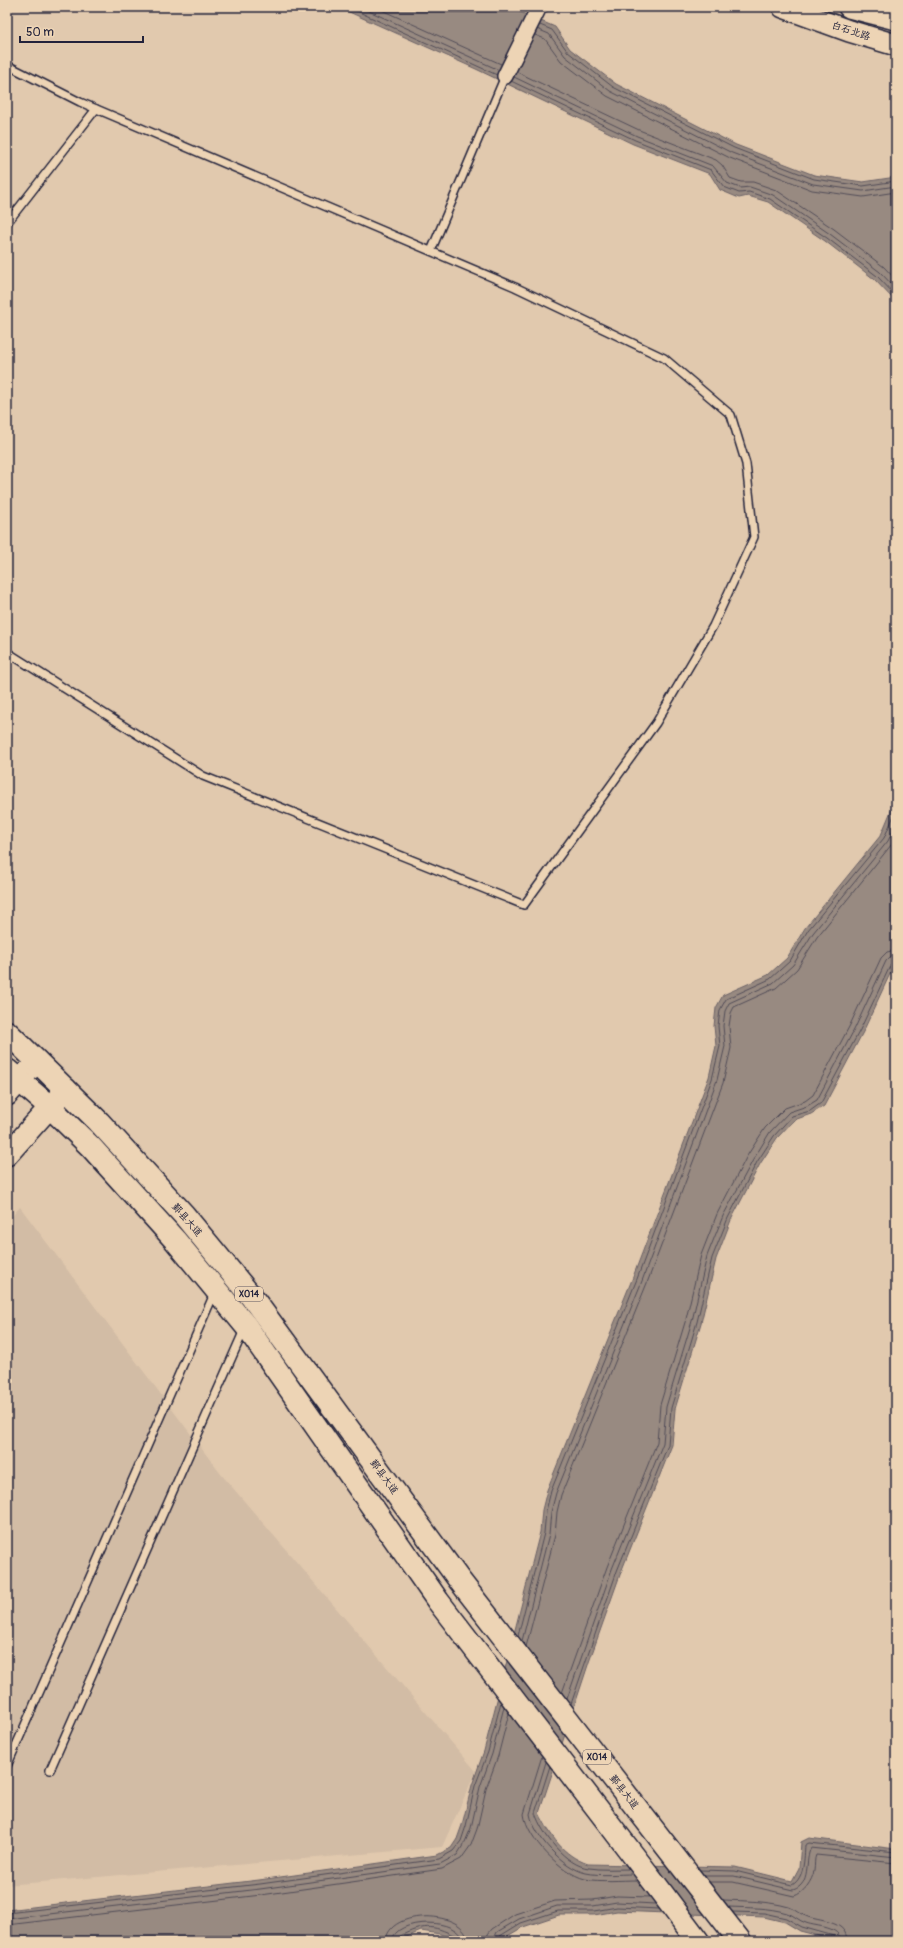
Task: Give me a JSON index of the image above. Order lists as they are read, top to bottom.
{
  "streets": {
    "main road": ["白石北路", "鄞县大道", "X014"]
  },
  "scale_bar": "50 m"
}
